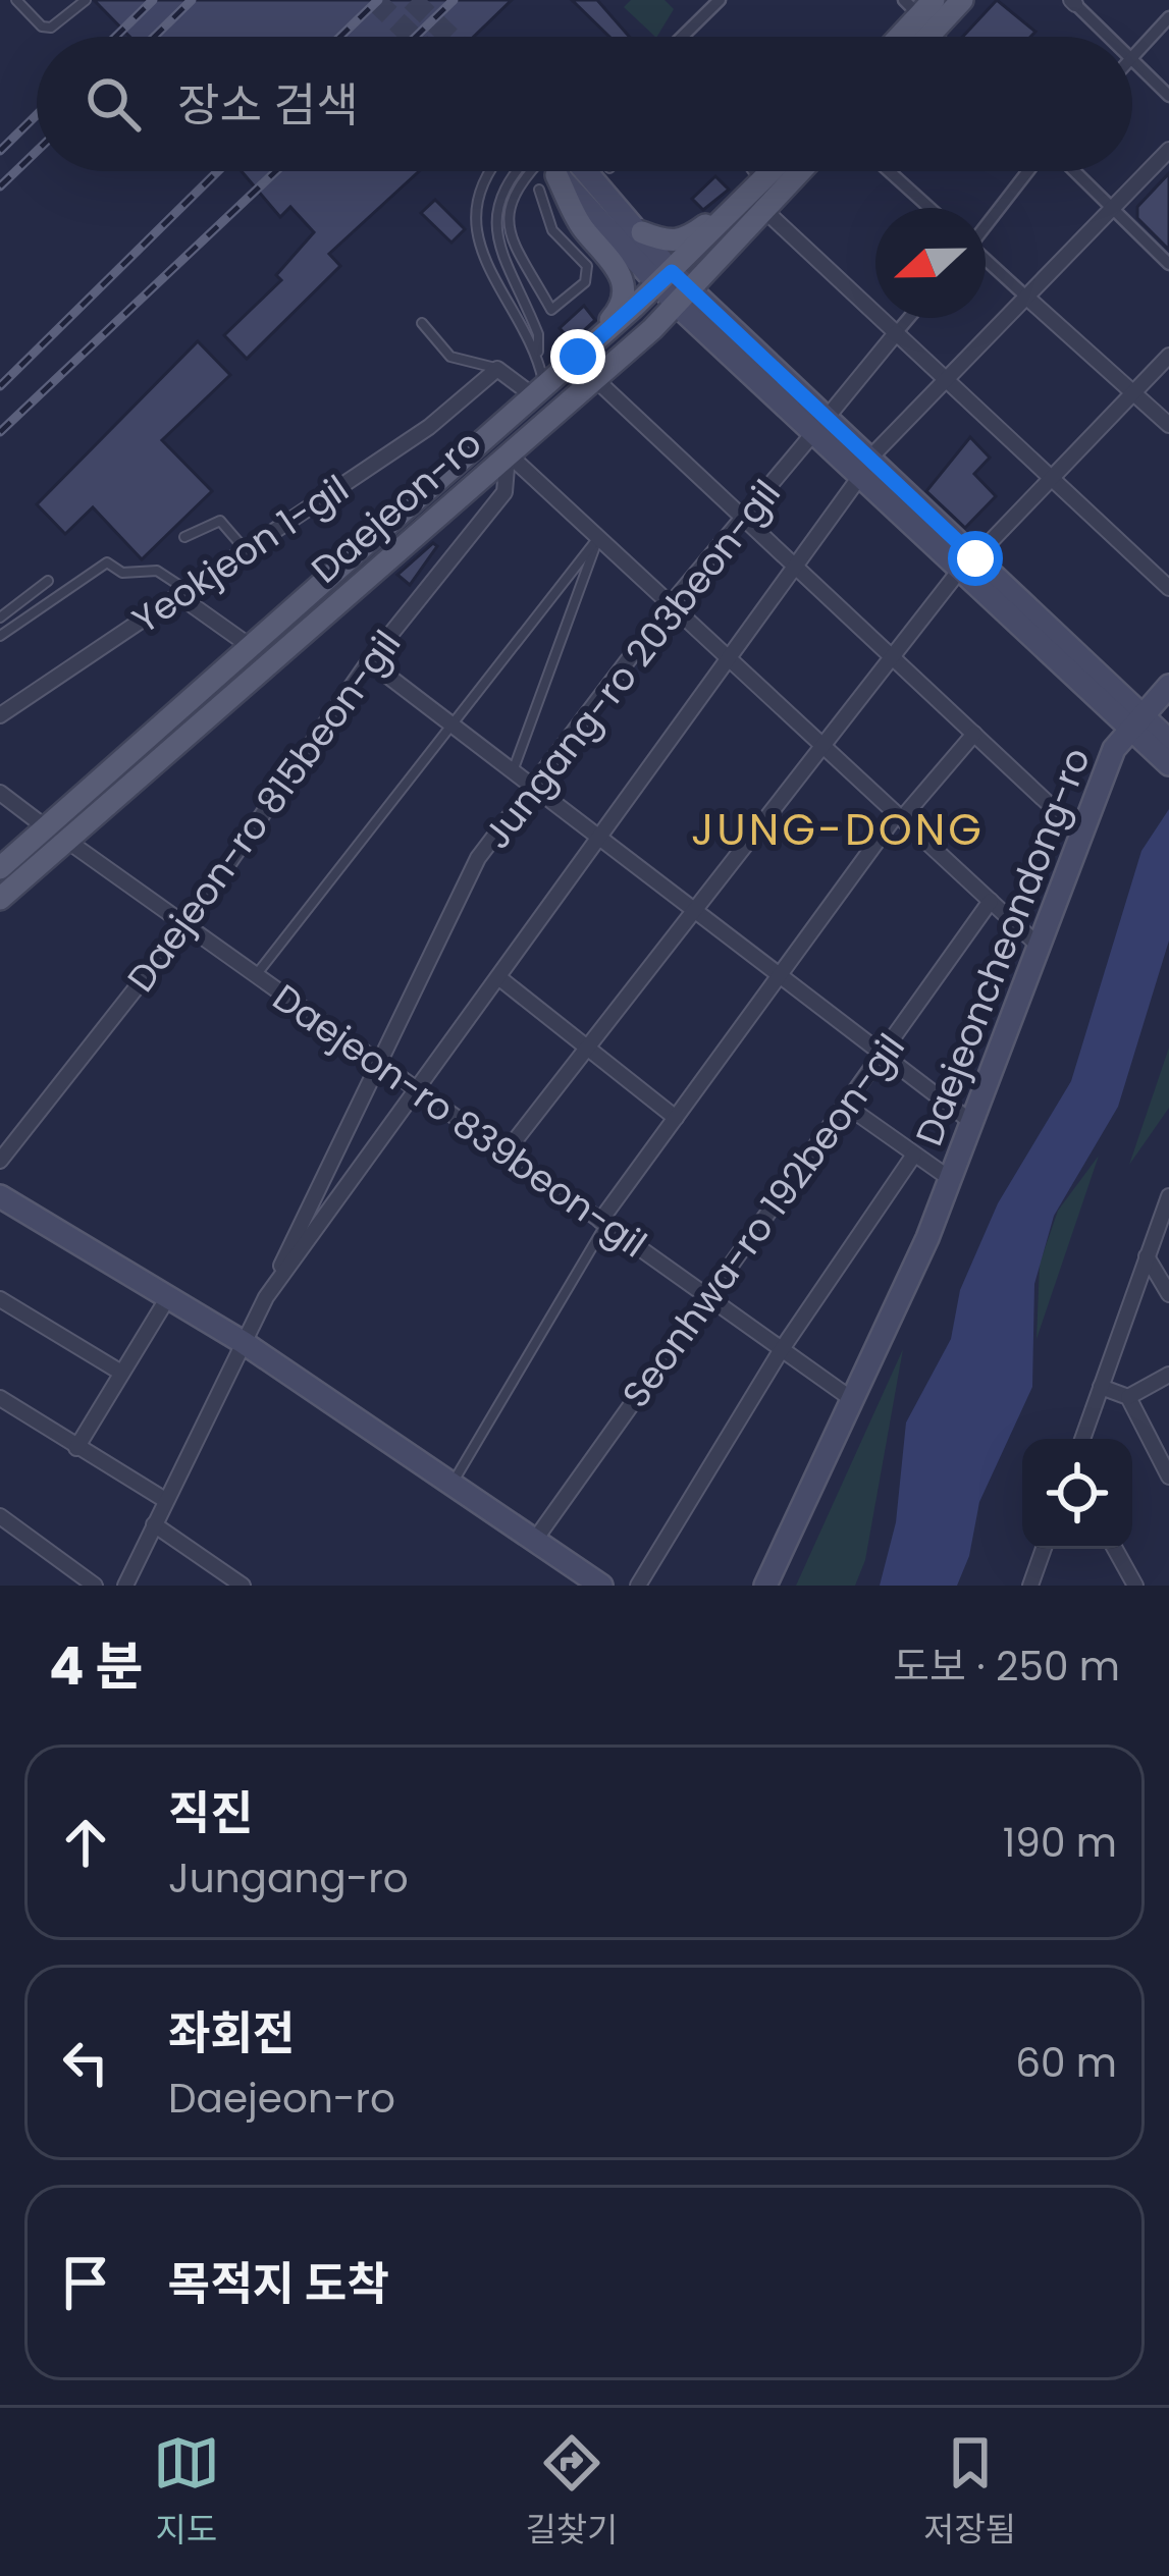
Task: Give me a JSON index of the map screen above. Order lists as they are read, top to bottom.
{
  "streets": {
    "main road": ["Daejeon-ro", "Daejeoncheondong-ro"],
    "street": [
      "Yeokjeon 1-gil",
      "Jungang-ro 203beon-gil",
      "Daejeon-ro 815beon-gil",
      "Daejeon-ro 839beon-gil",
      "Seonhwa-ro 192beon-gil"
    ]
  },
  "crossings": [
    ["Daejeon-ro", "Daejeon-ro 815beon-gil"],
    ["Daejeon-ro", "Daejeon-ro 839beon-gil"],
    ["Jungang-ro 203beon-gil", "Daejeon-ro 839beon-gil"],
    ["Daejeon-ro 815beon-gil", "Daejeon-ro 839beon-gil"],
    ["Daejeoncheondong-ro", "Daejeon-ro 839beon-gil"],
    ["Daejeoncheondong-ro", "Seonhwa-ro 192beon-gil"],
    ["Daejeon-ro 839beon-gil", "Seonhwa-ro 192beon-gil"]
  ],
  "districts": ["JUNG-DONG"],
  "north": "left",
  "page": {
    "search": "장소 검색",
    "heading": ["4 분", "도보 · 250 m"],
    "list": [
      ["직진", "Jungang-ro", "190 m"],
      ["좌회전", "Daejeon-ro", "60 m"],
      "목적지 도착"
    ],
    "nav": ["지도", "길찾기", "저장됨"]
  }
}
